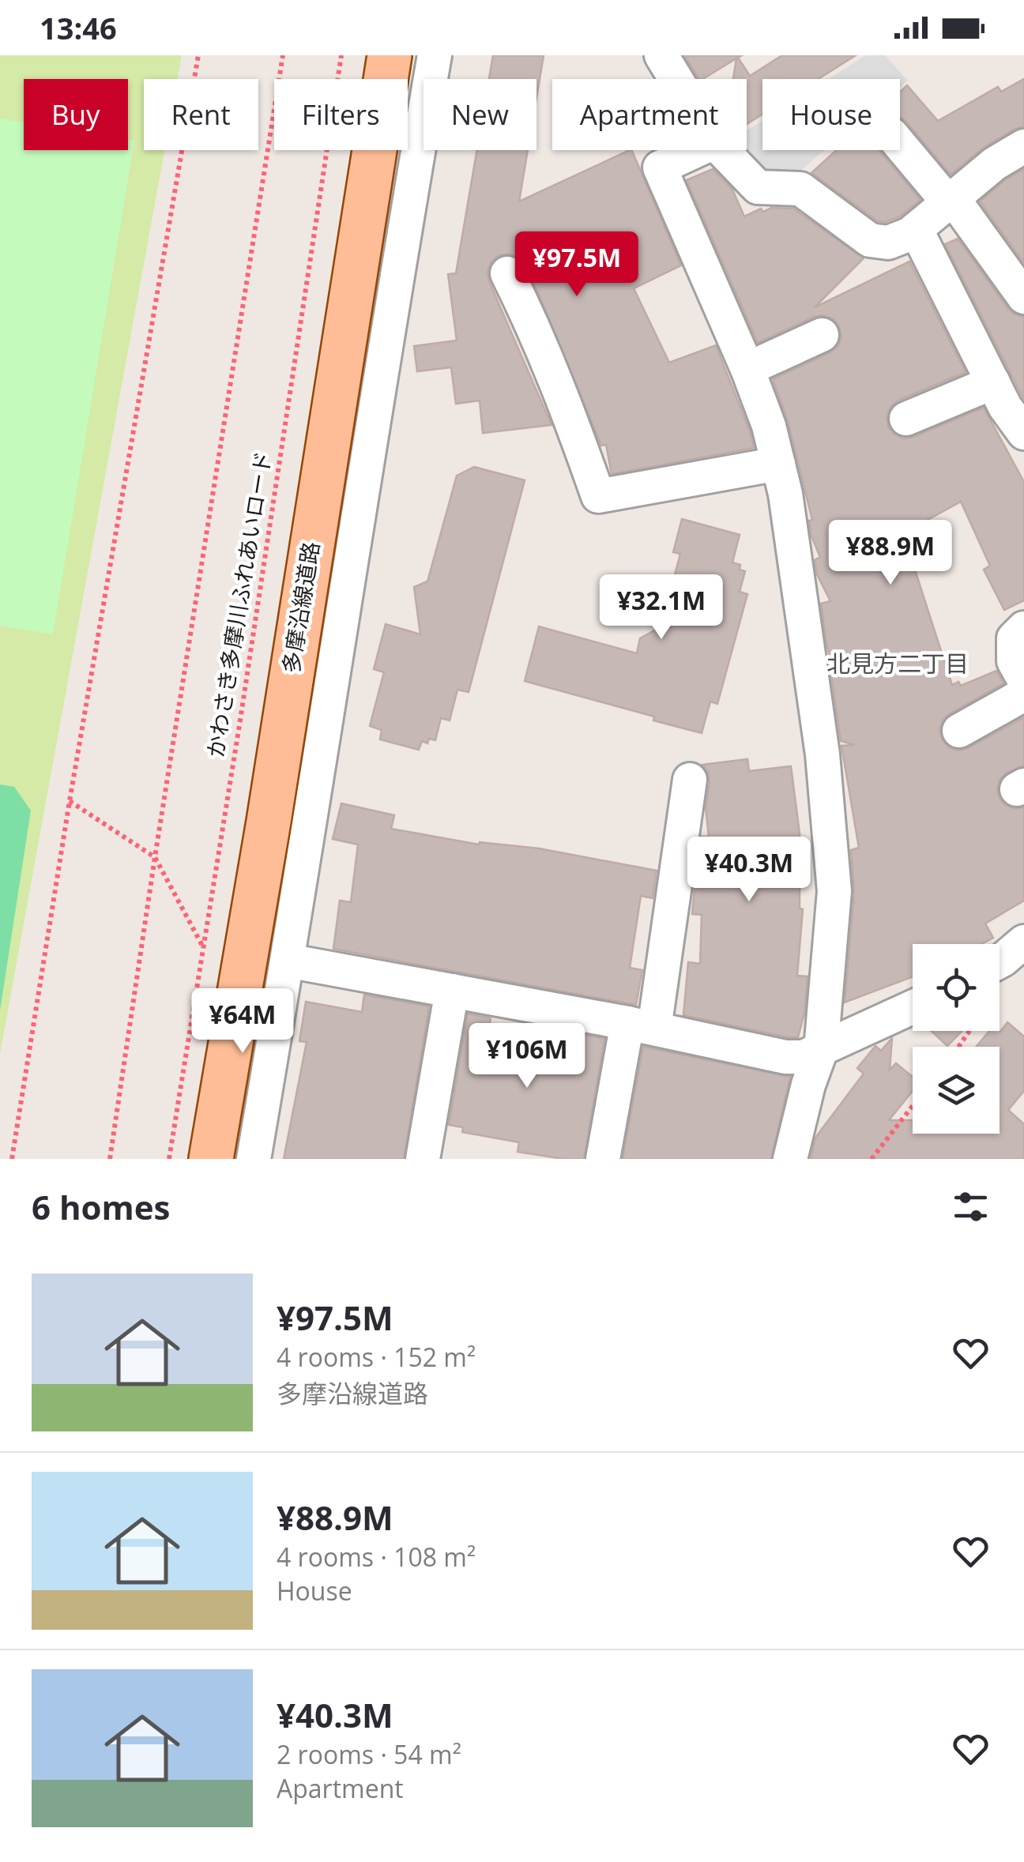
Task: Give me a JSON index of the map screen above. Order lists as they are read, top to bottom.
{
  "streets": {
    "main road": ["多摩沿線道路"],
    "path": ["かわさき多摩川ふれあいロード"]
  },
  "districts": ["北見方二丁目"],
  "page": {
    "status": "13:46",
    "chip": [
      "Buy",
      "Rent",
      "Filters",
      "New",
      "Apartment",
      "House"
    ],
    "price": [
      "¥97.5M",
      "¥88.9M",
      "¥32.1M",
      "¥40.3M",
      "¥64M",
      "¥106M"
    ],
    "heading": "6 homes",
    "list": [
      {
        "name": "¥97.5M",
        "note": "4 rooms · 152 m² · 多摩沿線道路"
      },
      {
        "name": "¥88.9M",
        "note": "4 rooms · 108 m² · House"
      },
      {
        "name": "¥40.3M",
        "note": "2 rooms · 54 m² · Apartment"
      }
    ]
  }
}
